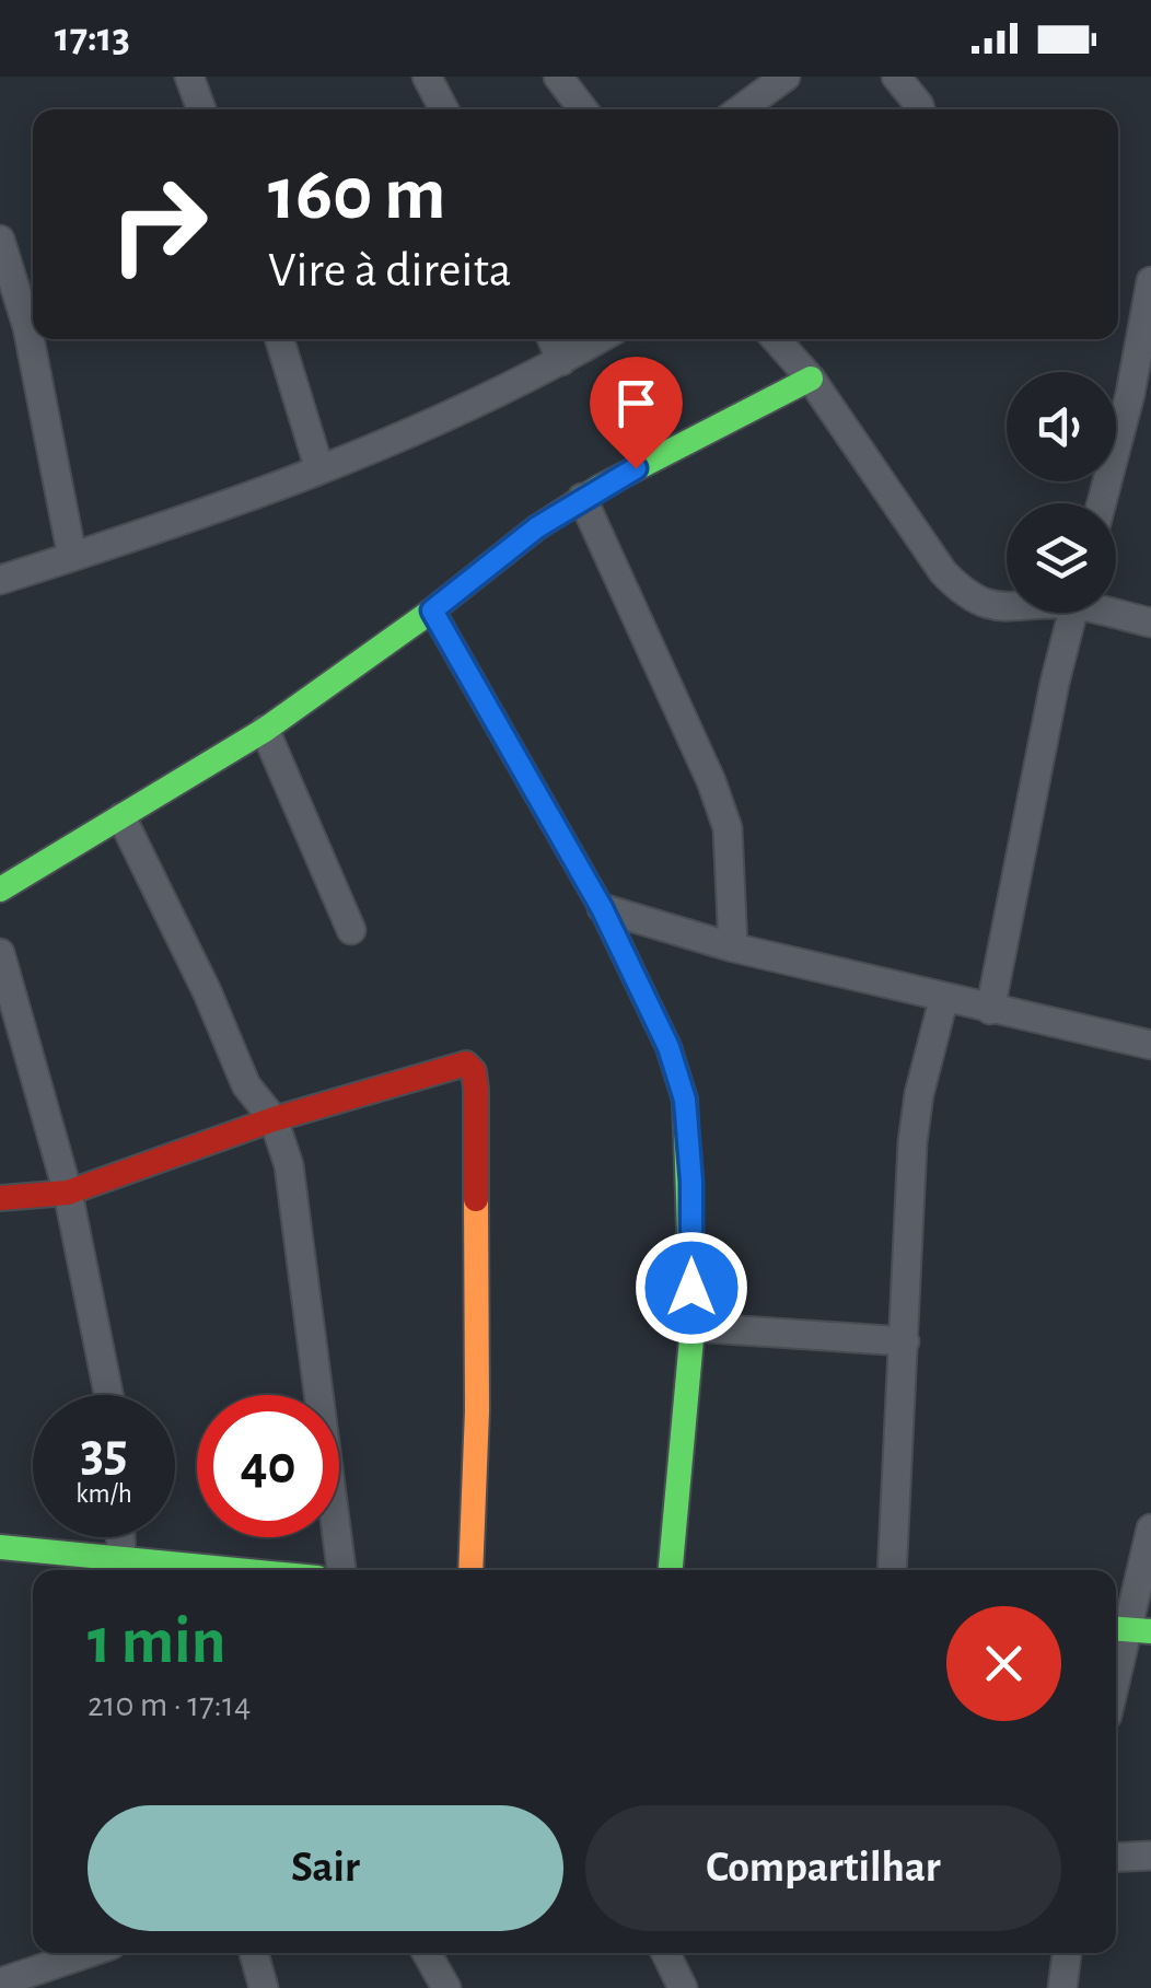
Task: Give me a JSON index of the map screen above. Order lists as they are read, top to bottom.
{
  "page": {
    "status": "17:13",
    "turn": ["160 m", "Vire à direita"],
    "speed": "35 km/h",
    "limit": "40",
    "heading": ["1 min", "210 m · 17:14"],
    "buttons": ["Sair", "Compartilhar"]
  }
}
